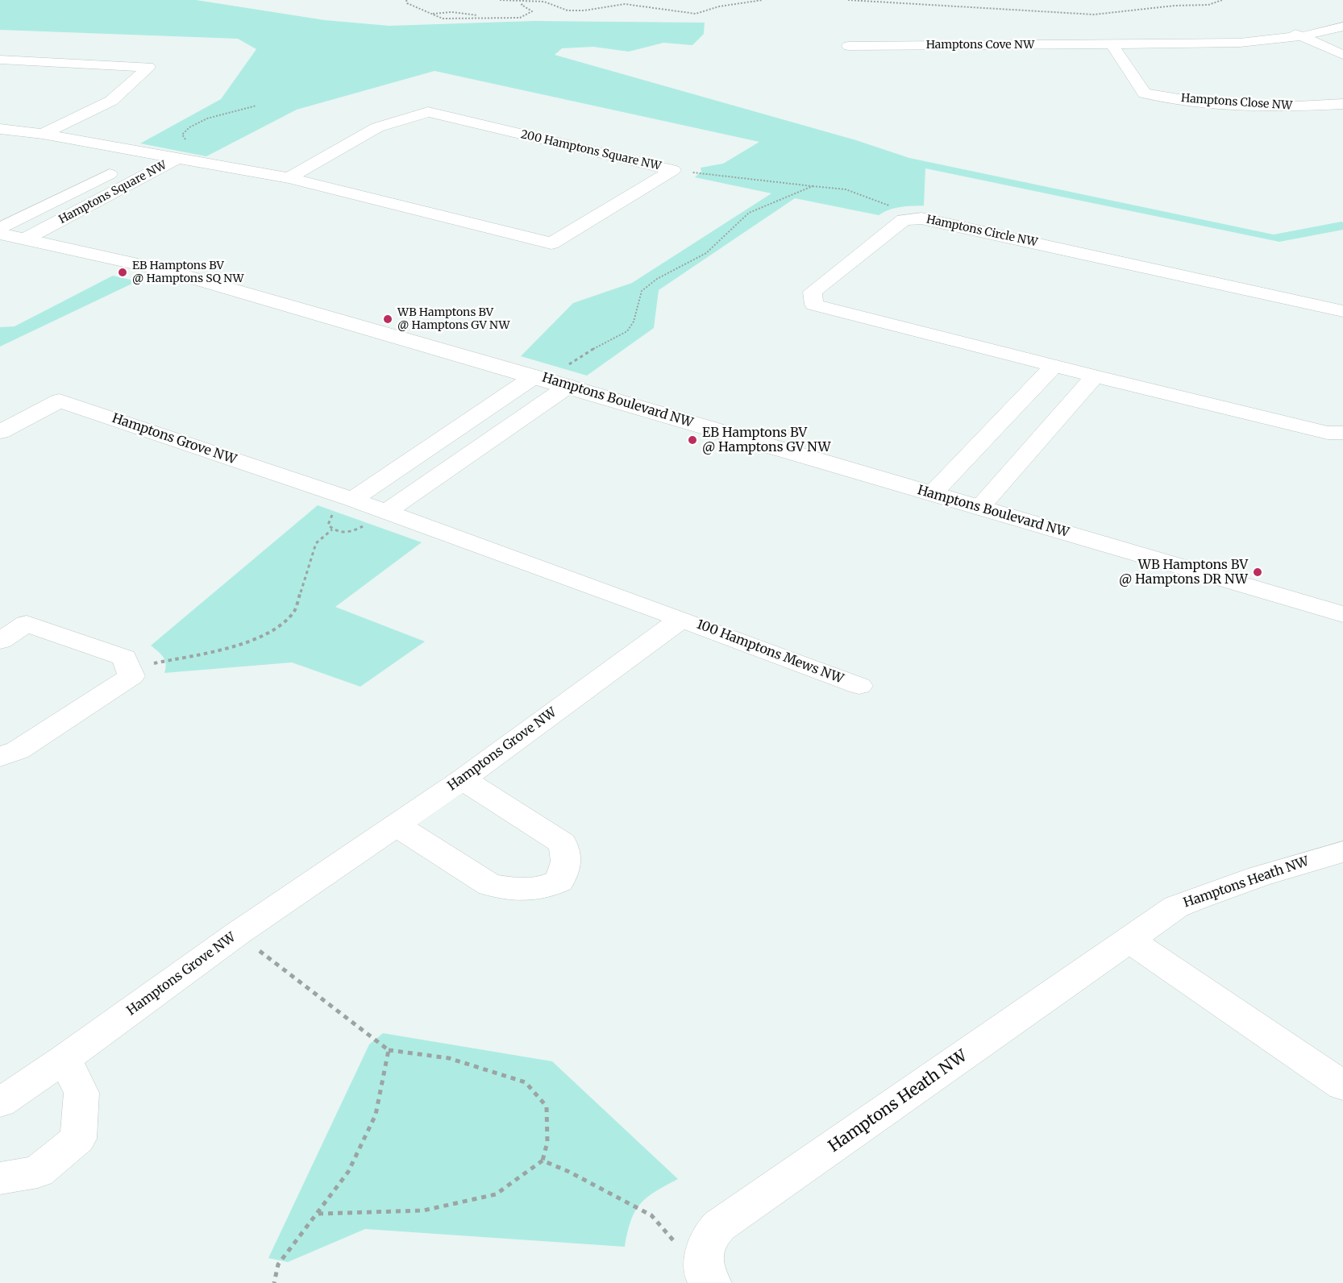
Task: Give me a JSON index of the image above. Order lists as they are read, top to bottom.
{
  "streets": {
    "street": [
      "Hamptons Cove NW",
      "Hamptons Close NW",
      "200 Hamptons Square NW",
      "Hamptons Square NW",
      "Hamptons Circle NW",
      "Hamptons Boulevard NW",
      "Hamptons Grove NW",
      "100 Hamptons Mews NW",
      "Hamptons Heath NW"
    ]
  },
  "crossings": [
    ["Hamptons Cove NW", "Hamptons Close NW"],
    ["200 Hamptons Square NW", "Hamptons Square NW"],
    ["Hamptons Square NW", "Hamptons Boulevard NW"],
    ["Hamptons Grove NW", "100 Hamptons Mews NW"]
  ],
  "places": [
    "EB Hamptons BV @ Hamptons SQ NW",
    "WB Hamptons BV @ Hamptons GV NW",
    "EB Hamptons BV @ Hamptons GV NW",
    "WB Hamptons BV @ Hamptons DR NW"
  ]
}
